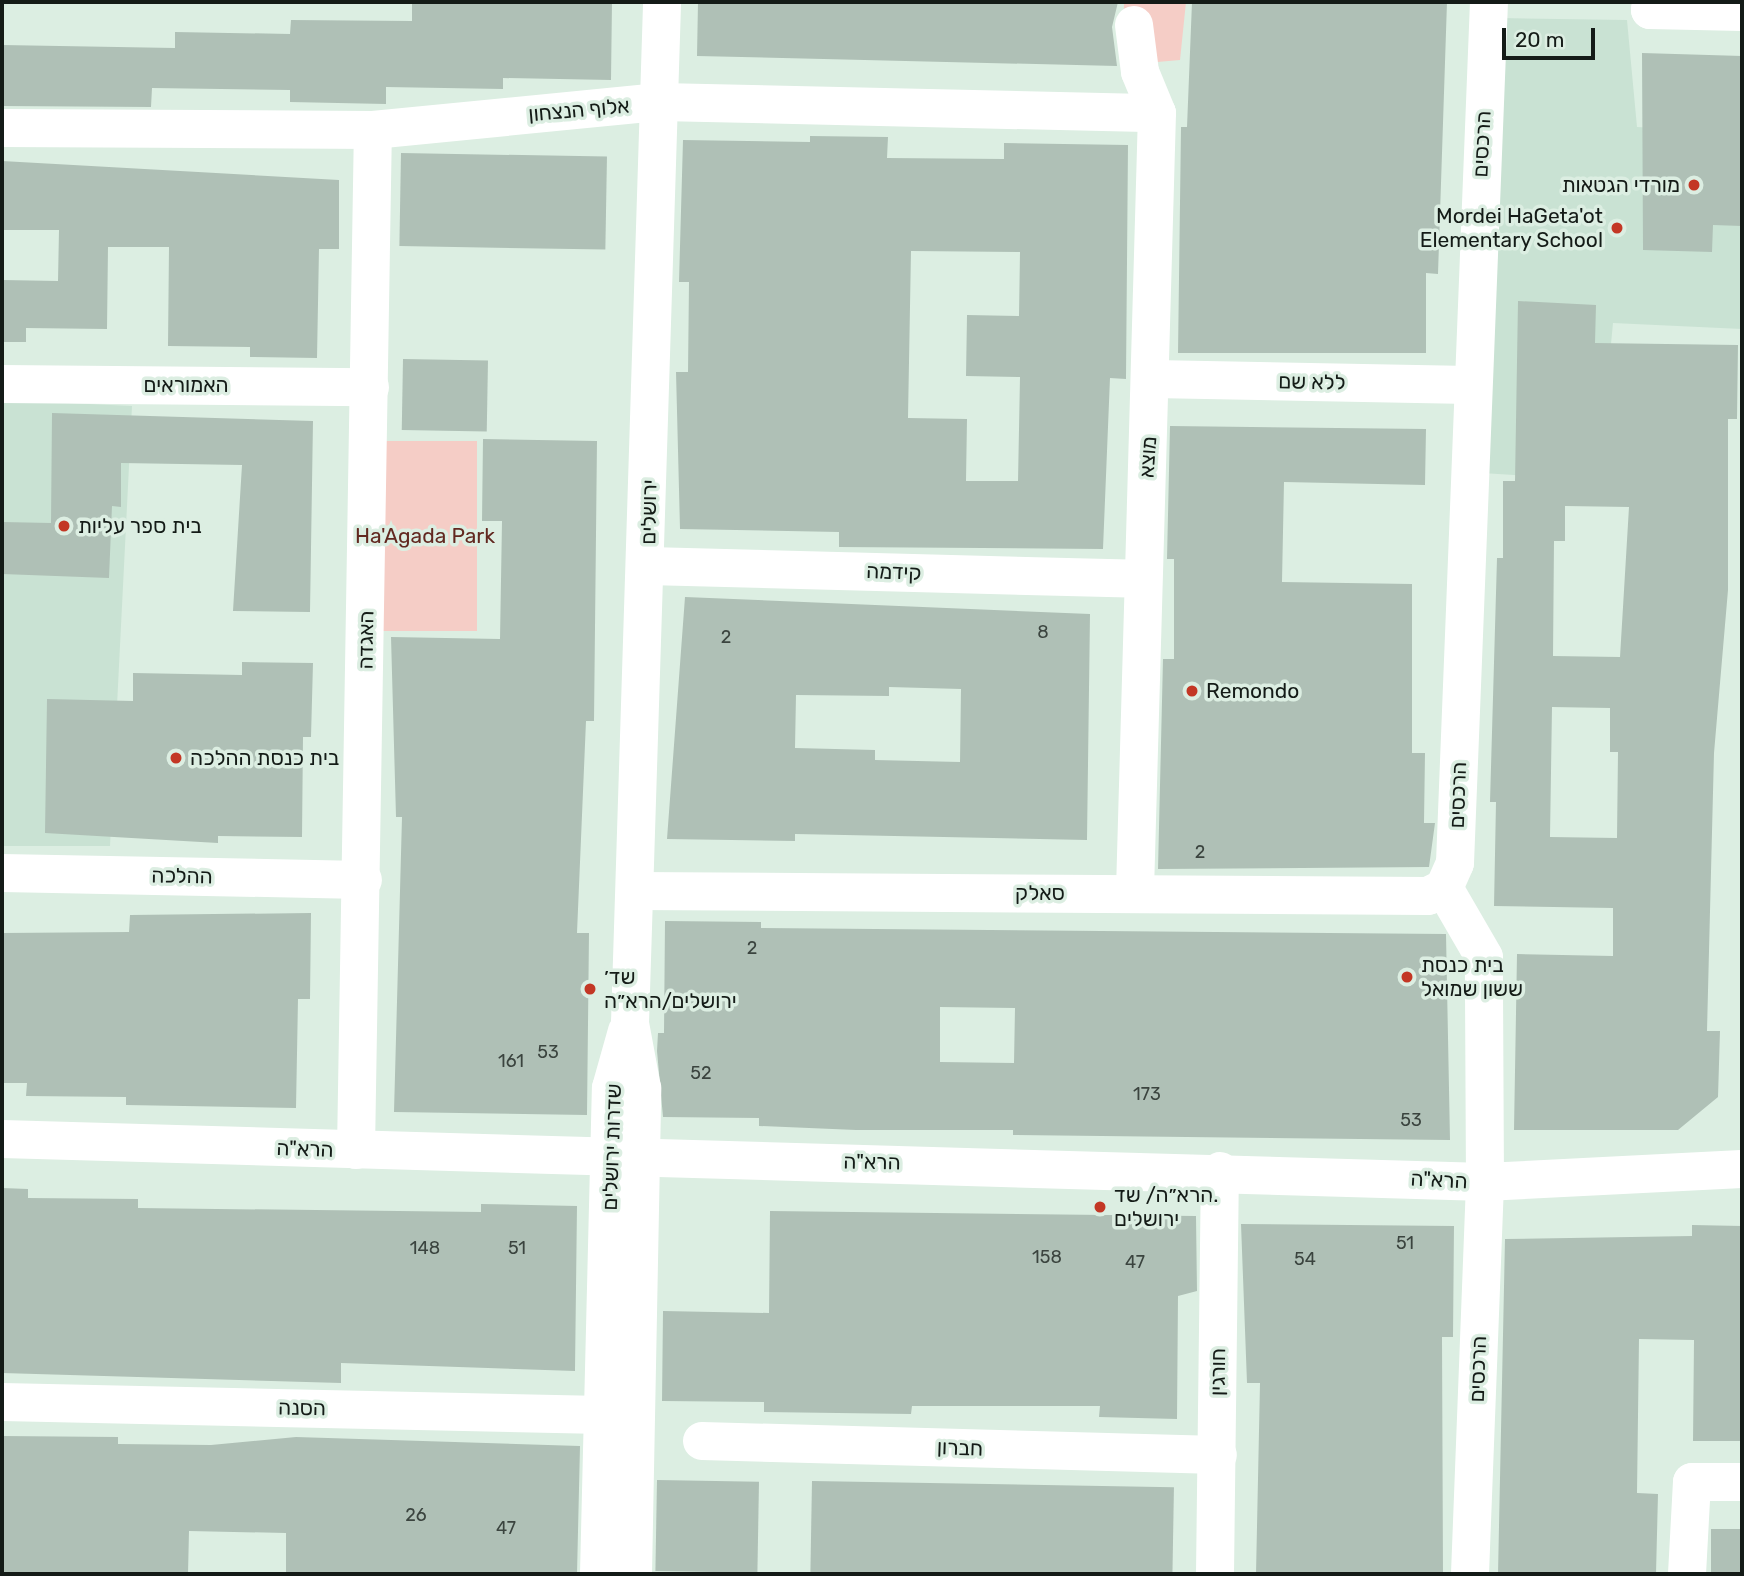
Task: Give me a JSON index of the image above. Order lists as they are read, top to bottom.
{
  "streets": {
    "street": [
      "אלוף הנצחון",
      "הרכסים",
      "ללא שם",
      "האמוראים",
      "מוצא",
      "ירושלים",
      "קידמה",
      "האגדה",
      "ההלכה",
      "סאלק",
      "שדרות ירושלים",
      "הרא\"ה",
      "חורגין",
      "הסנה",
      "חברון"
    ]
  },
  "crossings": [
    ["אלוף הנצחון", "מוצא"],
    ["אלוף הנצחון", "ירושלים"],
    ["אלוף הנצחון", "האגדה"],
    ["הרכסים", "ללא שם"],
    ["הרכסים", "סאלק"],
    ["הרכסים", "הרא\"ה"],
    ["ללא שם", "מוצא"],
    ["האמוראים", "האגדה"],
    ["מוצא", "קידמה"],
    ["מוצא", "סאלק"],
    ["ירושלים", "קידמה"],
    ["ירושלים", "סאלק"],
    ["ירושלים", "שדרות ירושלים"],
    ["האגדה", "ההלכה"],
    ["האגדה", "הרא\"ה"],
    ["שדרות ירושלים", "הרא\"ה"],
    ["שדרות ירושלים", "הסנה"],
    ["הרא\"ה", "חורגין"],
    ["חורגין", "חברון"]
  ],
  "parks": ["Ha'Agada Park"],
  "places": [
    "מורדי הגטאות",
    "Mordei HaGeta'ot Elementary School",
    "בית ספר עליות",
    "Remondo",
    "בית כנסת ההלכה",
    "בית כנסת ששון שמואל",
    "שד׳ ירושלים/הרא״ה",
    "הרא״ה/ שד. ירושלים"
  ],
  "house_numbers": [
    "8",
    "2",
    "2",
    "2",
    "53",
    "161",
    "52",
    "173",
    "53",
    "51",
    "148",
    "51",
    "158",
    "54",
    "47",
    "26",
    "47"
  ],
  "scale_bar": "20 m"
}
